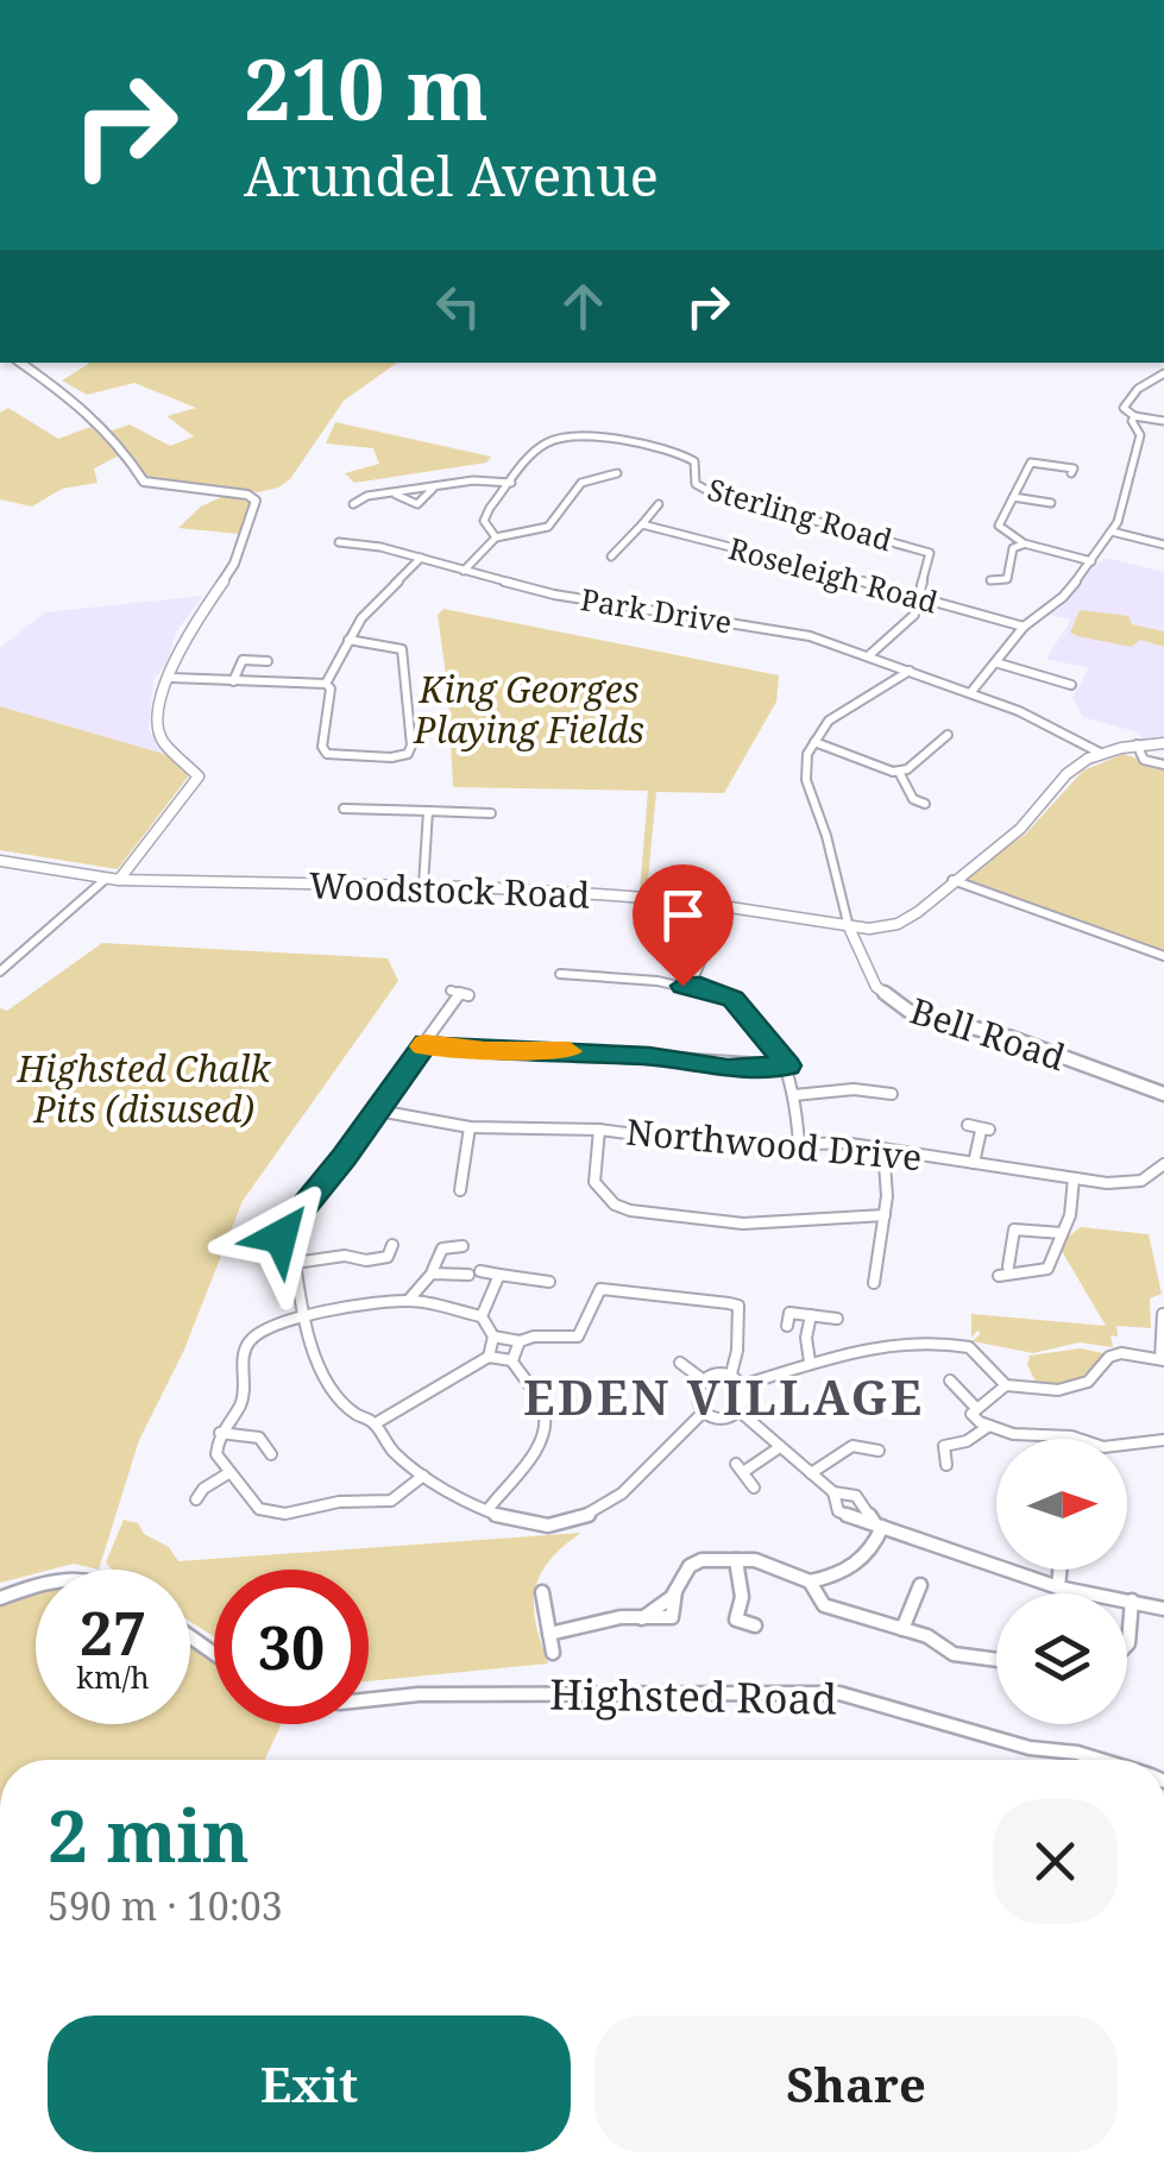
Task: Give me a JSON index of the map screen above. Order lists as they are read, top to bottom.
{
  "streets": {
    "street": [
      "Sterling Road",
      "Roseleigh Road",
      "Park Drive",
      "Woodstock Road",
      "Bell Road",
      "Northwood Drive",
      "Highsted Road"
    ]
  },
  "crossings": [
    ["Sterling Road", "Roseleigh Road"],
    ["Sterling Road", "Park Drive"],
    ["Woodstock Road", "Bell Road"]
  ],
  "districts": ["EDEN VILLAGE"],
  "parks": ["King Georges Playing Fields", "Highsted Chalk Pits (disused)"],
  "north": "right",
  "page": {
    "turn": ["210 m", "Arundel Avenue"],
    "speed": "27 km/h",
    "limit": "30",
    "heading": ["2 min", "590 m · 10:03"],
    "buttons": ["Exit", "Share"]
  }
}
